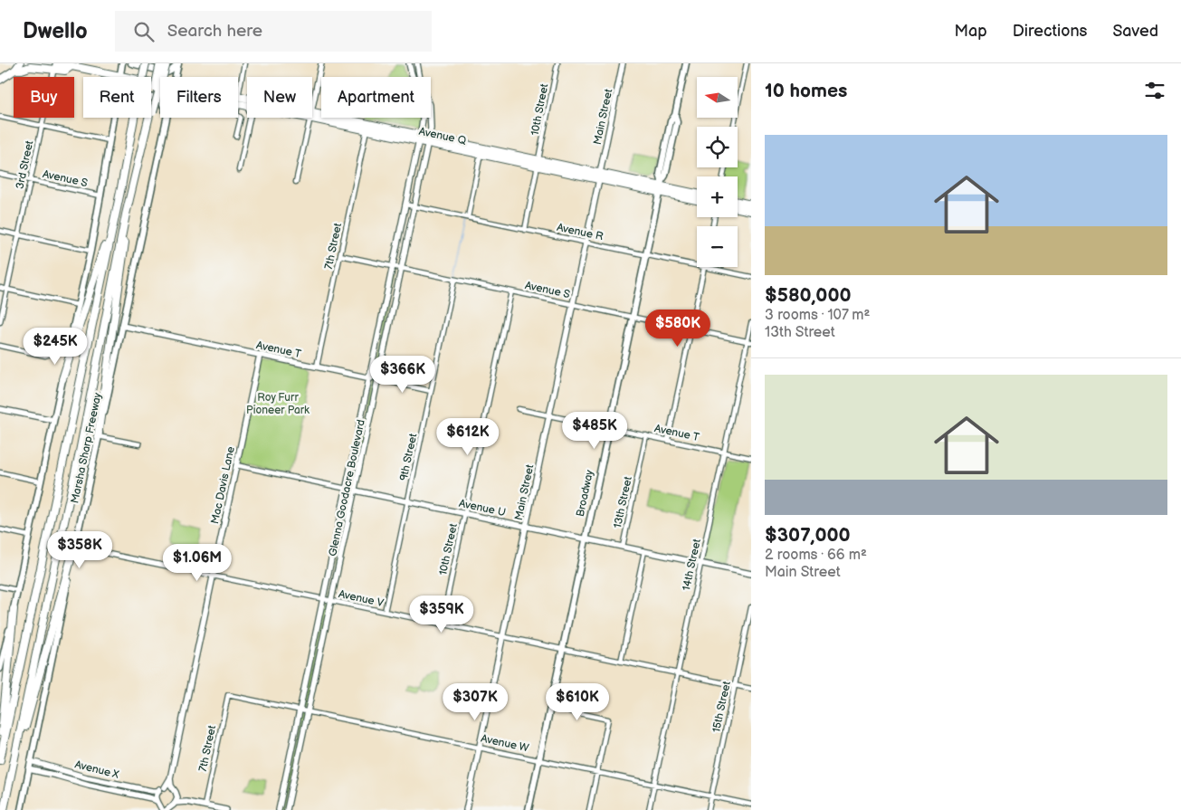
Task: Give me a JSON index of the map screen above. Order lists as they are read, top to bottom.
{
  "streets": {
    "highway": ["Avenue Q", "Marsha Sharp Freeway"],
    "main road": ["Broadway"],
    "street": [
      "10th Street",
      "Main Street",
      "3rd Street",
      "Avenue S",
      "Avenue R",
      "7th Street",
      "Avenue T",
      "9th Street",
      "Mac Davis Lane",
      "Glenna Goodacre Boulevard",
      "13th Street",
      "Avenue U",
      "14th Street",
      "Avenue V",
      "15th Street",
      "Avenue W",
      "Avenue X"
    ]
  },
  "crossings": [
    ["10th Street", "Avenue Q"],
    ["10th Street", "Avenue S"],
    ["10th Street", "Avenue R"],
    ["10th Street", "Avenue U"],
    ["10th Street", "Avenue V"],
    ["Main Street", "Avenue Q"],
    ["Main Street", "Avenue S"],
    ["Main Street", "Avenue R"],
    ["Main Street", "Avenue T"],
    ["Main Street", "Avenue U"],
    ["Main Street", "Avenue V"],
    ["Main Street", "Avenue W"],
    ["Avenue Q", "7th Street"],
    ["Avenue Q", "Glenna Goodacre Boulevard"],
    ["Avenue Q", "Broadway"],
    ["3rd Street", "Avenue S"],
    ["Avenue S", "7th Street"],
    ["Avenue S", "9th Street"],
    ["Avenue S", "Glenna Goodacre Boulevard"],
    ["Avenue S", "Broadway"],
    ["Avenue S", "14th Street"],
    ["Avenue R", "Glenna Goodacre Boulevard"],
    ["Avenue R", "Broadway"],
    ["7th Street", "Avenue T"],
    ["7th Street", "Avenue W"],
    ["Avenue T", "Marsha Sharp Freeway"],
    ["Avenue T", "9th Street"],
    ["Avenue T", "Mac Davis Lane"],
    ["Avenue T", "Glenna Goodacre Boulevard"],
    ["Avenue T", "Broadway"],
    ["Avenue T", "13th Street"],
    ["Avenue T", "14th Street"],
    ["Marsha Sharp Freeway", "Avenue V"],
    ["Marsha Sharp Freeway", "Avenue X"],
    ["9th Street", "Avenue U"],
    ["9th Street", "Avenue V"],
    ["Mac Davis Lane", "Avenue U"],
    ["Mac Davis Lane", "Avenue V"],
    ["Glenna Goodacre Boulevard", "Avenue U"],
    ["Glenna Goodacre Boulevard", "Avenue V"],
    ["Glenna Goodacre Boulevard", "Avenue W"],
    ["Broadway", "Avenue U"],
    ["Broadway", "Avenue V"],
    ["Broadway", "Avenue W"],
    ["13th Street", "Avenue U"],
    ["Avenue U", "14th Street"],
    ["14th Street", "Avenue V"],
    ["14th Street", "Avenue W"],
    ["Avenue V", "15th Street"],
    ["15th Street", "Avenue W"]
  ],
  "parks": ["Roy Furr Pioneer Park"],
  "north": "left",
  "page": {
    "header": "Dwello",
    "search": "Search here",
    "nav": ["Map", "Directions", "Saved"],
    "heading": "10 homes",
    "map_buttons": ["+", "−"],
    "chip": [
      "Buy",
      "Rent",
      "Filters",
      "New",
      "Apartment"
    ],
    "list": [
      {
        "name": "$580,000",
        "note": "3 rooms · 107 m² · 13th Street"
      },
      {
        "name": "$307,000",
        "note": "2 rooms · 66 m² · Main Street"
      }
    ],
    "price": [
      "$580K",
      "$245K",
      "$366K",
      "$485K",
      "$612K",
      "$358K",
      "$1.06M",
      "$359K",
      "$307K",
      "$610K"
    ]
  }
}
